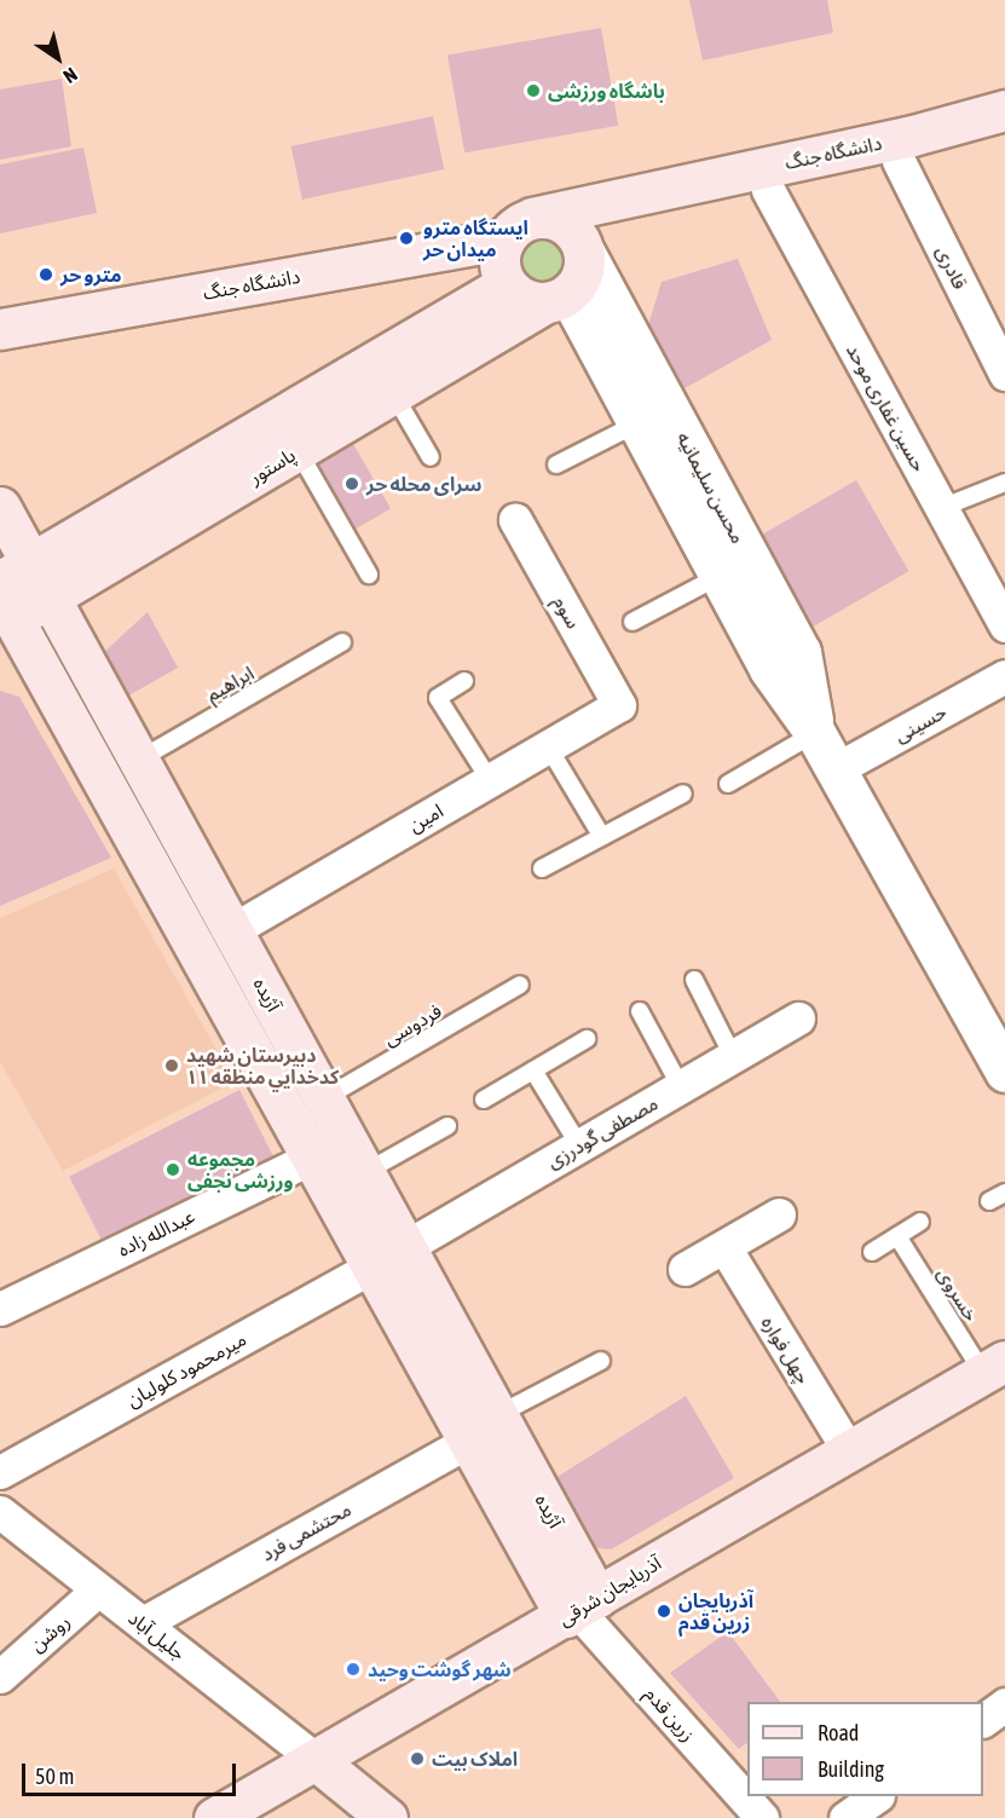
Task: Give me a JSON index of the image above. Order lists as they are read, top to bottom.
{
  "streets": {
    "main road": [
      "دانشگاه جنگ",
      "پاستور",
      "آژیده",
      "آذربایجان شرقی"
    ],
    "street": [
      "قادری",
      "حسین غفاری موحد",
      "محسن سلیمانیه",
      "سوم",
      "حسینی",
      "امین",
      "مصطفی گودرزی",
      "عبدالله زاده",
      "چهل فواره",
      "میرمحمود کلولیان",
      "محتشمی فرد",
      "روشن",
      "جلیل آباد",
      "زرین قدم"
    ],
    "lane": ["ابراهیم", "فردوسی", "خسروی"]
  },
  "crossings": [
    ["دانشگاه جنگ", "قادری"],
    ["دانشگاه جنگ", "حسین غفاری موحد"],
    ["دانشگاه جنگ", "پاستور"],
    ["دانشگاه جنگ", "محسن سلیمانیه"],
    ["پاستور", "محسن سلیمانیه"],
    ["پاستور", "آژیده"],
    ["محسن سلیمانیه", "حسینی"],
    ["سوم", "امین"],
    ["ابراهیم", "آژیده"],
    ["امین", "آژیده"],
    ["آژیده", "فردوسی"],
    ["آژیده", "مصطفی گودرزی"],
    ["آژیده", "عبدالله زاده"],
    ["آژیده", "میرمحمود کلولیان"],
    ["آژیده", "محتشمی فرد"],
    ["آژیده", "آذربایجان شرقی"],
    ["آژیده", "زرین قدم"],
    ["مصطفی گودرزی", "میرمحمود کلولیان"],
    ["خسروی", "آذربایجان شرقی"],
    ["چهل فواره", "آذربایجان شرقی"],
    ["محتشمی فرد", "جلیل آباد"],
    ["آذربایجان شرقی", "جلیل آباد"],
    ["آذربایجان شرقی", "زرین قدم"],
    ["روشن", "جلیل آباد"]
  ],
  "places": [
    "باشگاه ورزشی",
    "ایستگاه مترو میدان حر",
    "مترو حر",
    "سرای محله حر",
    "دبيرستان شهيد كدخدايي منطقه ١١",
    "مجموعه ورزشی نجفی",
    "آذربایجان زرین قدم",
    "شهر گوشت وحید",
    "املاک بیت"
  ],
  "legend": ["Road", "Building"],
  "scale_bar": "50 m",
  "north": "bottom right"
}
